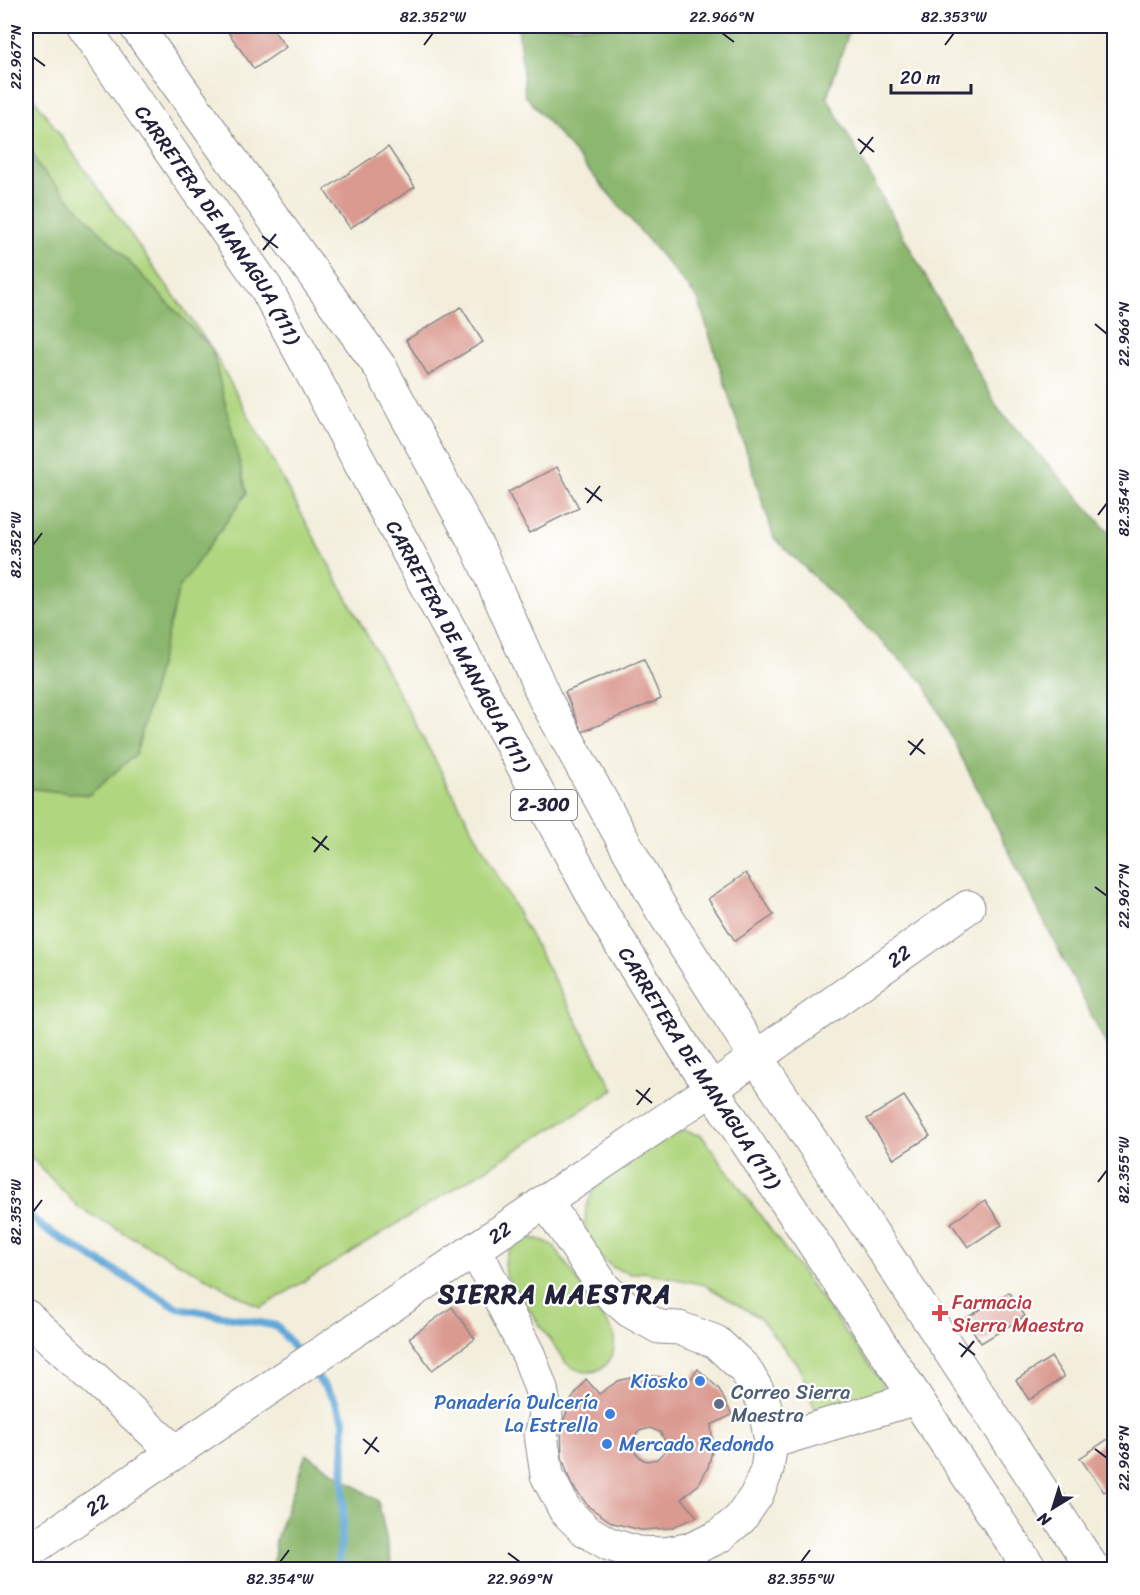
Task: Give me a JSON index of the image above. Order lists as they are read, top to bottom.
{
  "streets": {
    "main road": ["CARRETERA DE MANAGUA (111)", "2-300", "22"]
  },
  "crossings": [
    ["CARRETERA DE MANAGUA (111)", "22"]
  ],
  "districts": ["SIERRA MAESTRA"],
  "places": {
    "health": ["Farmacia Sierra Maestra"],
    "other": [
      "Kiosko",
      "Correo Sierra Maestra",
      "Panadería Dulcería La Estrella",
      "Mercado Redondo"
    ]
  },
  "scale_bar": "20 m",
  "north": "bottom left",
  "coordinates": [
    "82.352°W",
    "22.966°N",
    "82.353°W",
    "22.967°N",
    "82.354°W",
    "82.355°W",
    "22.968°N",
    "22.969°N"
  ]
}
